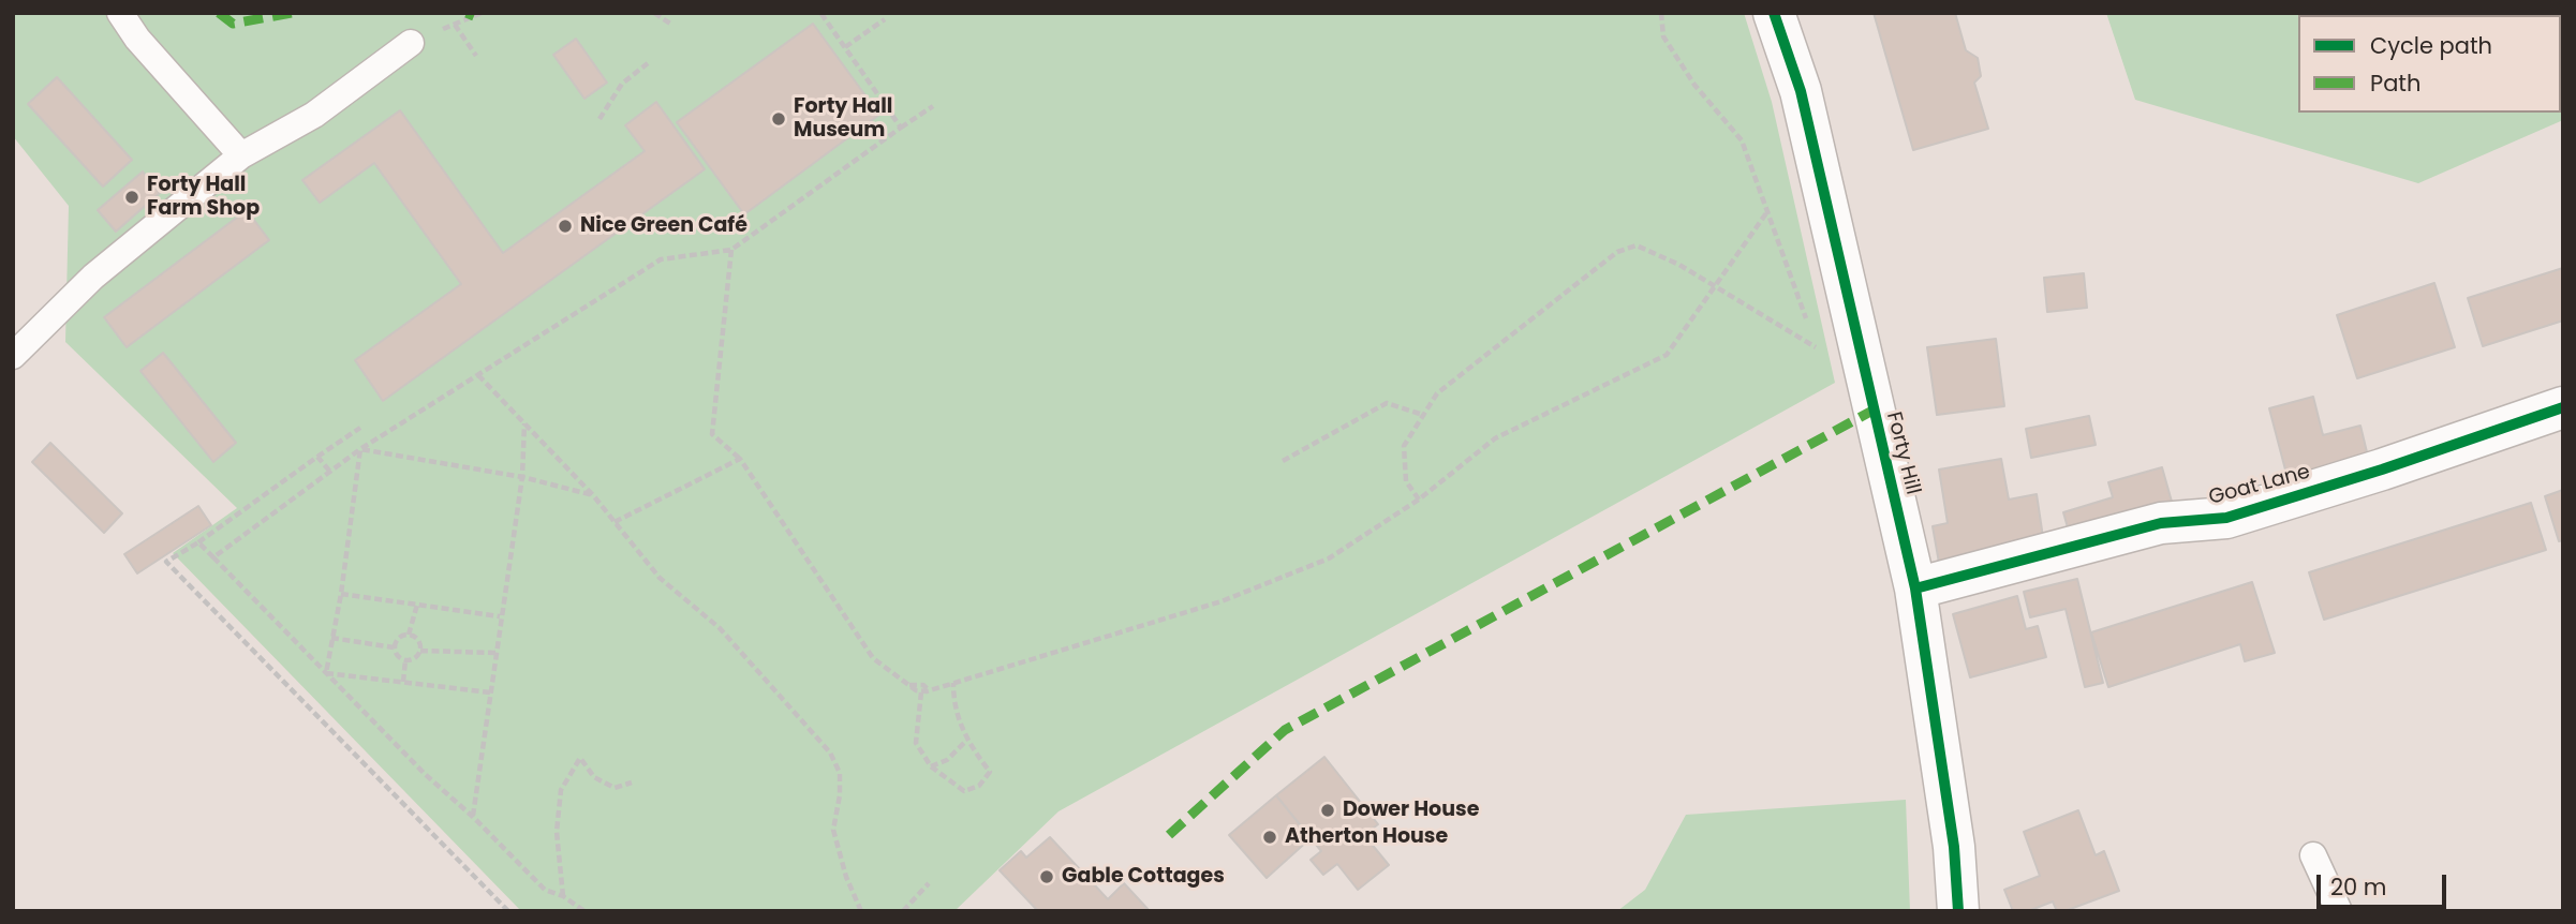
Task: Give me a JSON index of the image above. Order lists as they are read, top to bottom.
{
  "streets": {
    "street": ["Forty Hill", "Goat Lane"]
  },
  "crossings": [
    ["Forty Hill", "Goat Lane"]
  ],
  "places": [
    "Forty Hall Museum",
    "Forty Hall Farm Shop",
    "Nice Green Café",
    "Dower House",
    "Atherton House",
    "Gable Cottages"
  ],
  "legend": ["Cycle path", "Path"],
  "scale_bar": "20 m"
}
